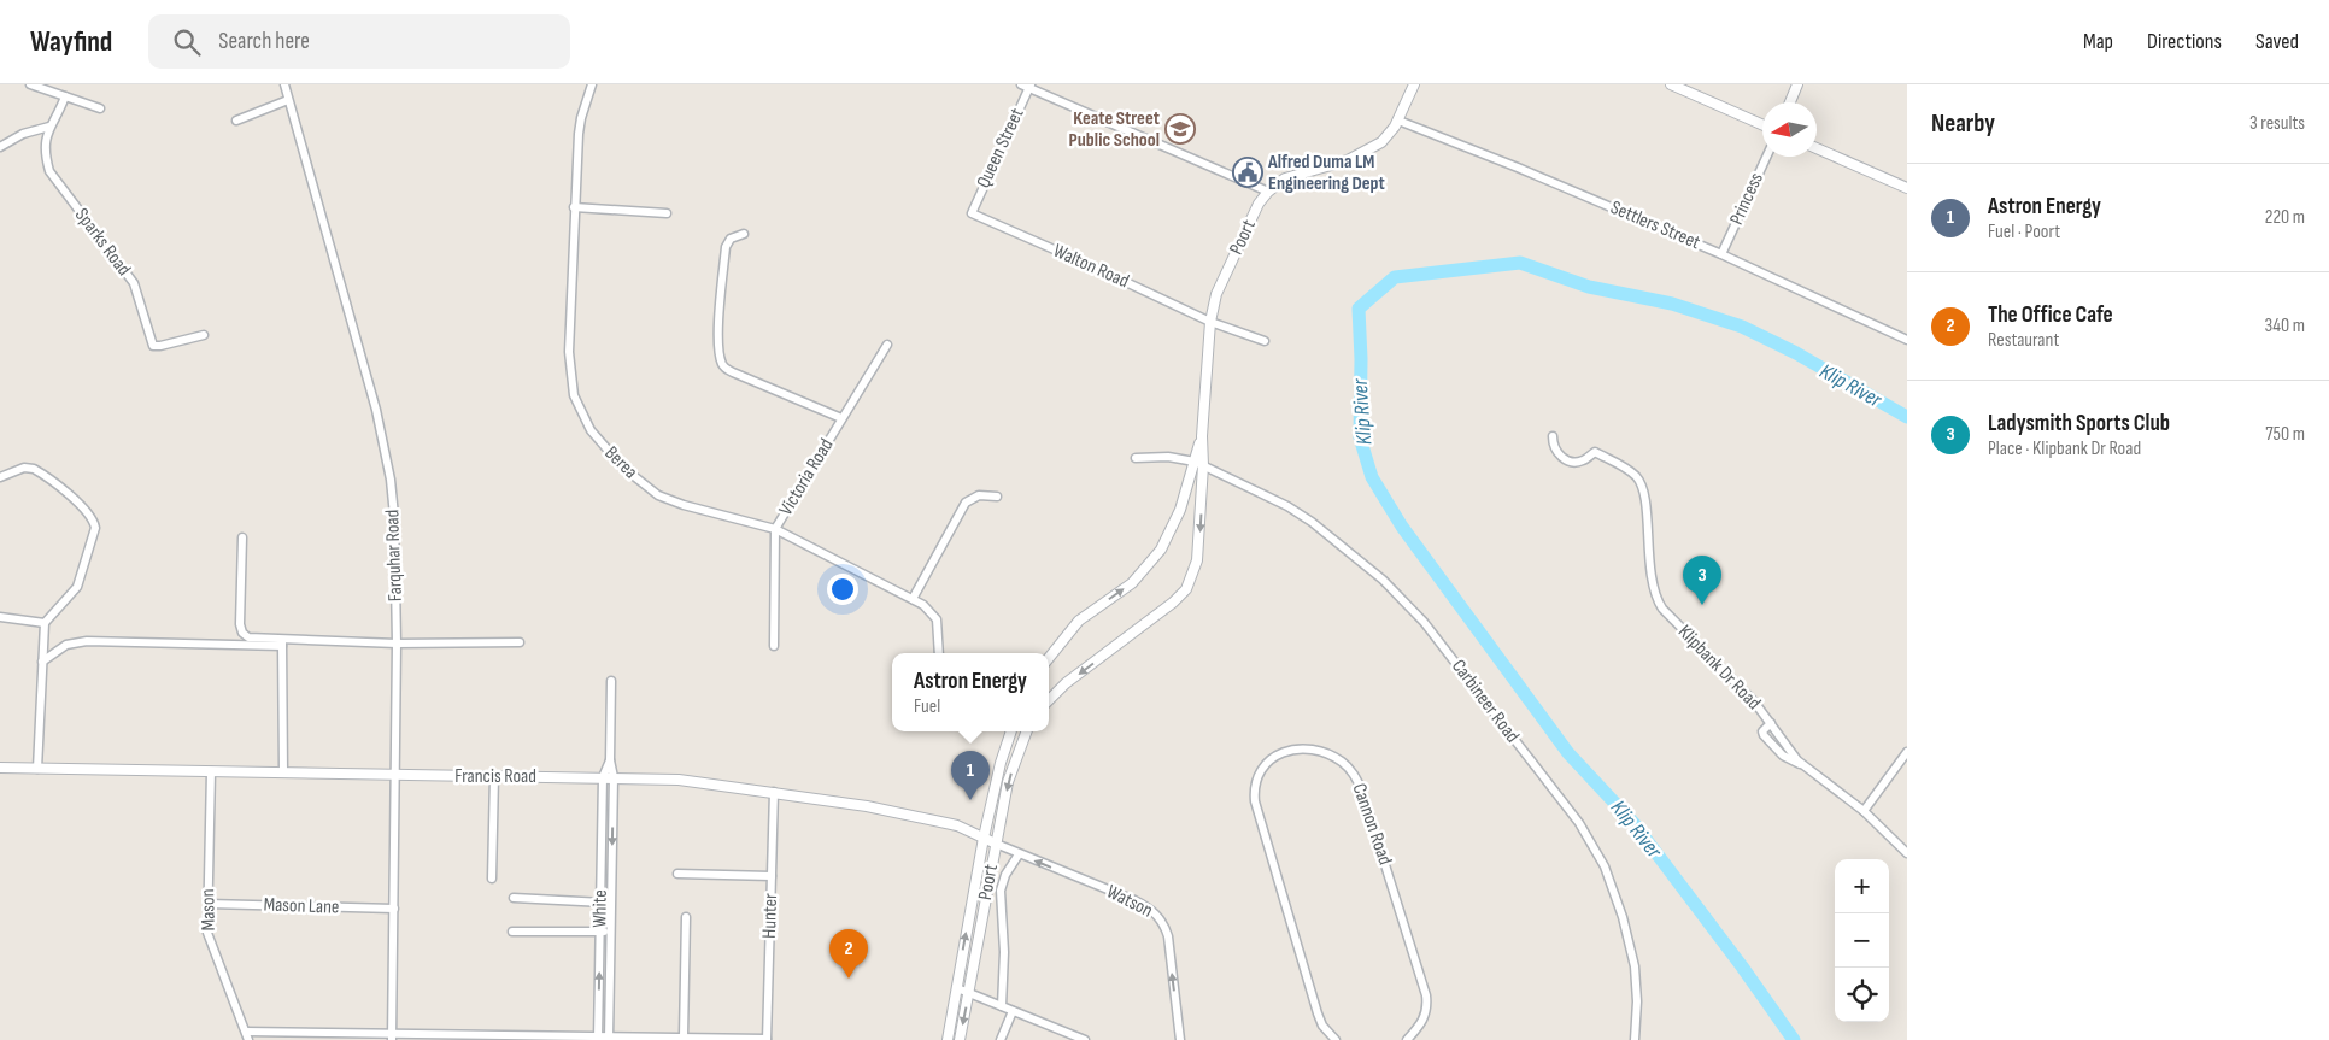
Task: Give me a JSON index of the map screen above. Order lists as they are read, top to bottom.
{
  "streets": {
    "street": [
      "Queen Street",
      "Princess",
      "Settlers Street",
      "Poort",
      "Sparks Road",
      "Walton Road",
      "Berea",
      "Victoria Road",
      "Farquhar Road",
      "Klipbank Dr Road",
      "Carbineer Road",
      "Francis Road",
      "Cannon Road",
      "Watson",
      "Mason Lane",
      "White",
      "Mason",
      "Hunter"
    ]
  },
  "crossings": [
    ["Queen Street", "Walton Road"],
    ["Princess", "Settlers Street"],
    ["Settlers Street", "Poort"],
    ["Poort", "Walton Road"],
    ["Poort", "Carbineer Road"],
    ["Poort", "Francis Road"],
    ["Poort", "Watson"],
    ["Berea", "Victoria Road"],
    ["Farquhar Road", "Francis Road"],
    ["Farquhar Road", "Mason Lane"],
    ["Francis Road", "Watson"],
    ["Francis Road", "White"],
    ["Francis Road", "Mason"],
    ["Francis Road", "Hunter"],
    ["Mason Lane", "Mason"]
  ],
  "one_way": ["Watson"],
  "water": ["Klip River"],
  "places": {
    "school or university": ["Keate Street Public School"],
    "public building": ["Alfred Duma LM Engineering Dept"]
  },
  "north": "left",
  "page": {
    "header": "Wayfind",
    "search": "Search here",
    "nav": ["Map", "Directions", "Saved"],
    "heading": ["Nearby", "3 results"],
    "list": [
      {
        "mark": "1",
        "name": "Astron Energy",
        "note": "Fuel · Poort",
        "value": "220 m"
      },
      {
        "mark": "2",
        "name": "The Office Cafe",
        "note": "Restaurant",
        "value": "340 m"
      },
      {
        "mark": "3",
        "name": "Ladysmith Sports Club",
        "note": "Place · Klipbank Dr Road",
        "value": "750 m"
      }
    ],
    "pins": ["3", "1", "2"],
    "popup": ["Astron Energy", "Fuel"],
    "map_buttons": ["+", "−"]
  }
}
